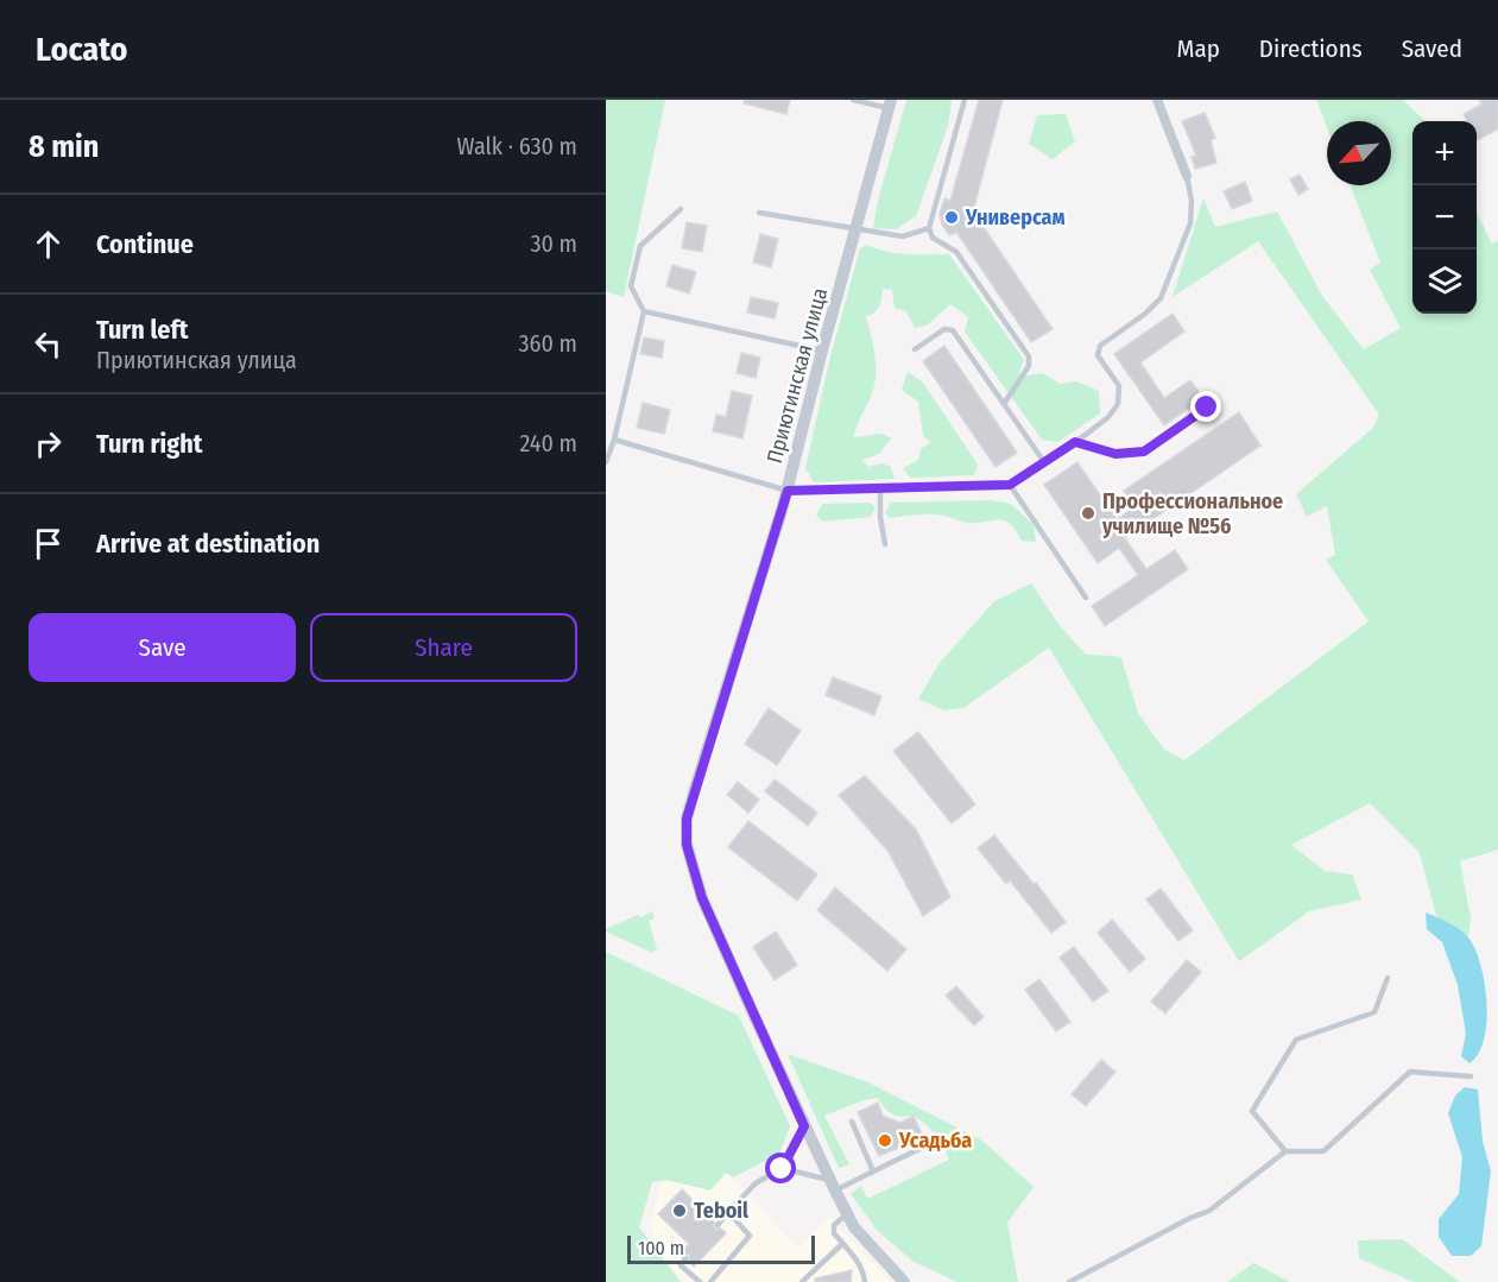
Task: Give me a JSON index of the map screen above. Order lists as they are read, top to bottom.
{
  "streets": {
    "street": ["Приютинская улица"]
  },
  "places": [
    "Универсам",
    "Профессиональное училище №56",
    "Усадьба",
    "Teboil"
  ],
  "scale_bar": "100 m",
  "north": "bottom left",
  "page": {
    "header": "Locato",
    "nav": ["Map", "Directions", "Saved"],
    "heading": ["8 min", "Walk · 630 m"],
    "map_buttons": ["+", "−"],
    "list": [
      ["Continue", "30 m"],
      ["Turn left", "Приютинская улица", "360 m"],
      ["Turn right", "240 m"],
      "Arrive at destination"
    ],
    "buttons": ["Save", "Share"],
    "scale": "100 m"
  }
}
